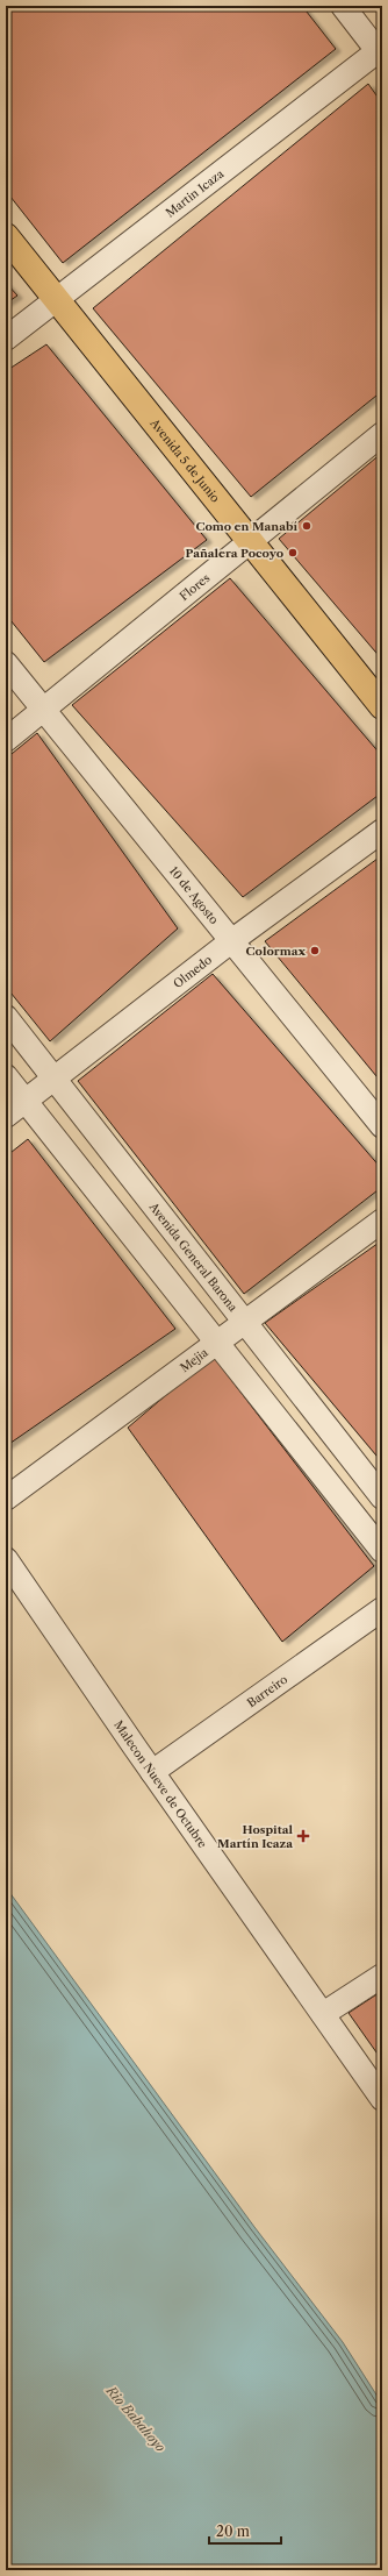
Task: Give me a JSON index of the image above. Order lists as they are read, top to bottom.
{
  "streets": {
    "main road": ["Avenida 5 de Junio"],
    "street": [
      "Martin Icaza",
      "Flores",
      "10 de Agosto",
      "Olmedo",
      "Avenida General Barona",
      "Mejia",
      "Barreiro",
      "Malecon Nueve de Octubre"
    ]
  },
  "crossings": [
    ["Martin Icaza", "Avenida 5 de Junio"],
    ["Avenida 5 de Junio", "Flores"],
    ["Flores", "10 de Agosto"],
    ["10 de Agosto", "Olmedo"],
    ["Olmedo", "Avenida General Barona"],
    ["Avenida General Barona", "Mejia"],
    ["Barreiro", "Malecon Nueve de Octubre"]
  ],
  "water": ["Rio Babahoyo"],
  "places": {
    "other": ["Como en Manabí", "Pañalera Pocoyo", "Colormax"],
    "health": ["Hospital Martín Icaza"]
  },
  "scale_bar": "20 m"
}
